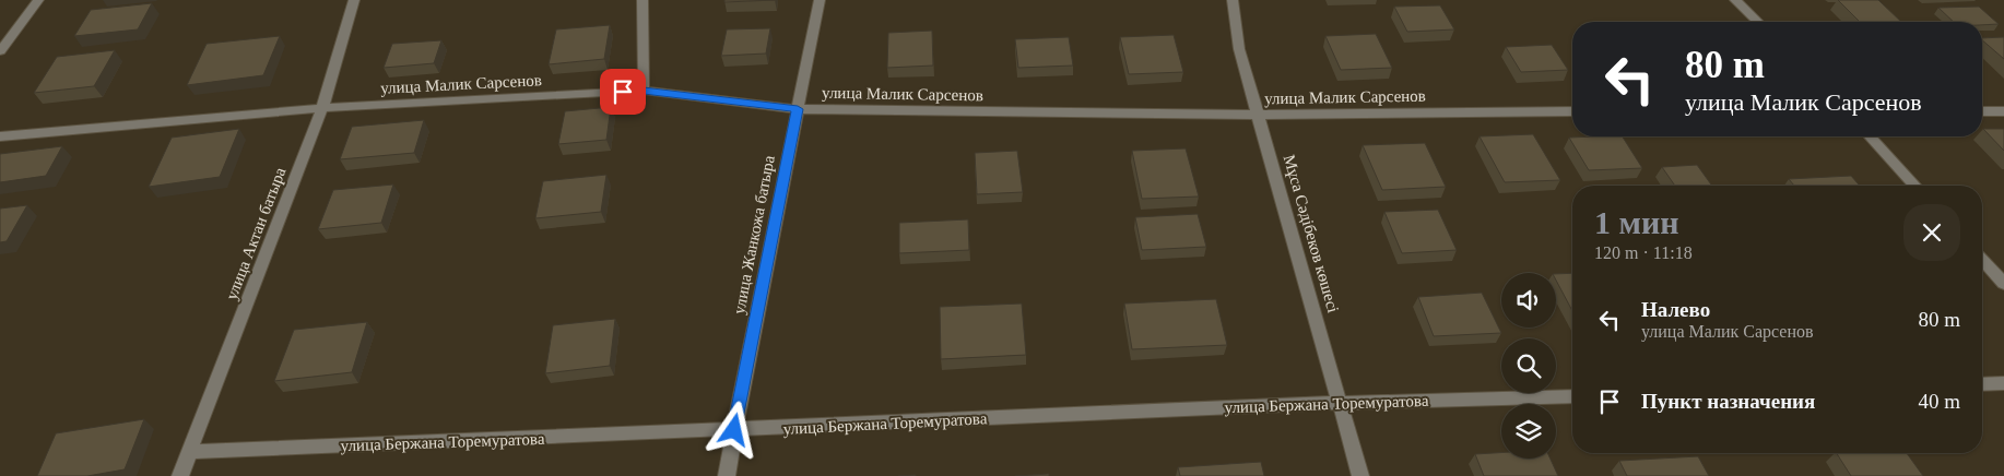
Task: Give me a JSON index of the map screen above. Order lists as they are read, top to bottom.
{
  "streets": {
    "street": [
      "улица Малик Сарсенов",
      "улица Актан батыра",
      "Мұса Сәдібеков көшесі",
      "улица Жанкожа батыра",
      "улица Бержана Торемуратова"
    ]
  },
  "crossings": [
    ["улица Малик Сарсенов", "улица Актан батыра"],
    ["улица Малик Сарсенов", "Мұса Сәдібеков көшесі"],
    ["улица Малик Сарсенов", "улица Жанкожа батыра"],
    ["улица Актан батыра", "улица Бержана Торемуратова"],
    ["Мұса Сәдібеков көшесі", "улица Бержана Торемуратова"],
    ["улица Жанкожа батыра", "улица Бержана Торемуратова"]
  ],
  "page": {
    "turn": ["80 m", "улица Малик Сарсенов"],
    "heading": ["1 мин", "120 m · 11:18"],
    "list": [
      {
        "name": "Налево",
        "note": "улица Малик Сарсенов",
        "value": "80 m"
      },
      {
        "name": "Пункт назначения",
        "value": "40 m"
      }
    ]
  }
}
